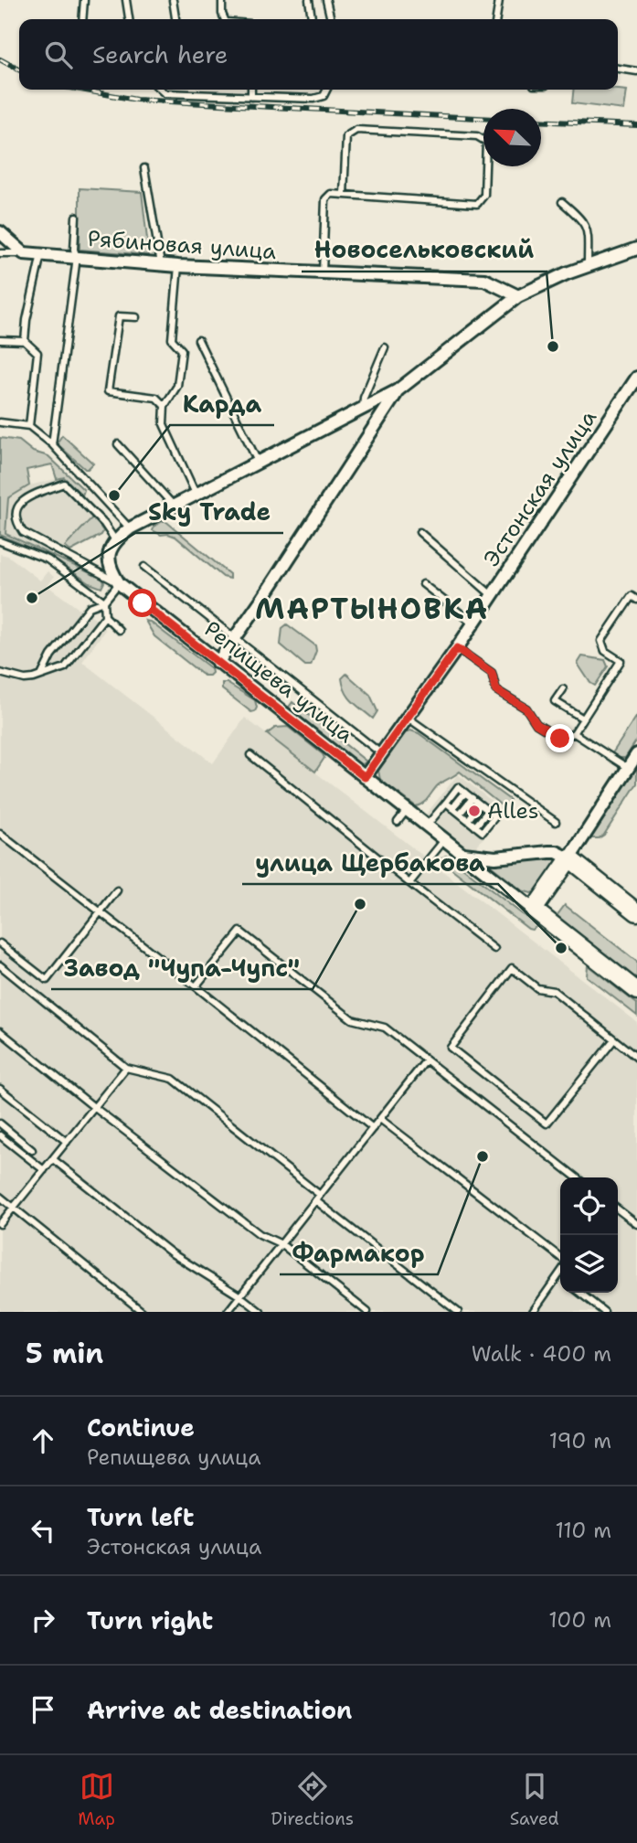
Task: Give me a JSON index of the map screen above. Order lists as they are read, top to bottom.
{
  "streets": {
    "street": ["Рябиновая улица", "Эстонская улица", "Репищева улица"]
  },
  "crossings": [
    ["Эстонская улица", "Репищева улица"]
  ],
  "districts": ["МАРТЫНОВКА"],
  "places": [
    "Новосельковский",
    "Карда",
    "Sky Trade",
    "Alles",
    "Завод \"Чупа-Чупс\"",
    "улица Щербакова",
    "Фармакор"
  ],
  "north": "top left",
  "page": {
    "search": "Search here",
    "heading": ["5 min", "Walk · 400 m"],
    "list": [
      ["Continue", "Репищева улица", "190 m"],
      ["Turn left", "Эстонская улица", "110 m"],
      ["Turn right", "100 m"],
      "Arrive at destination"
    ],
    "nav": ["Map", "Directions", "Saved"]
  }
}
